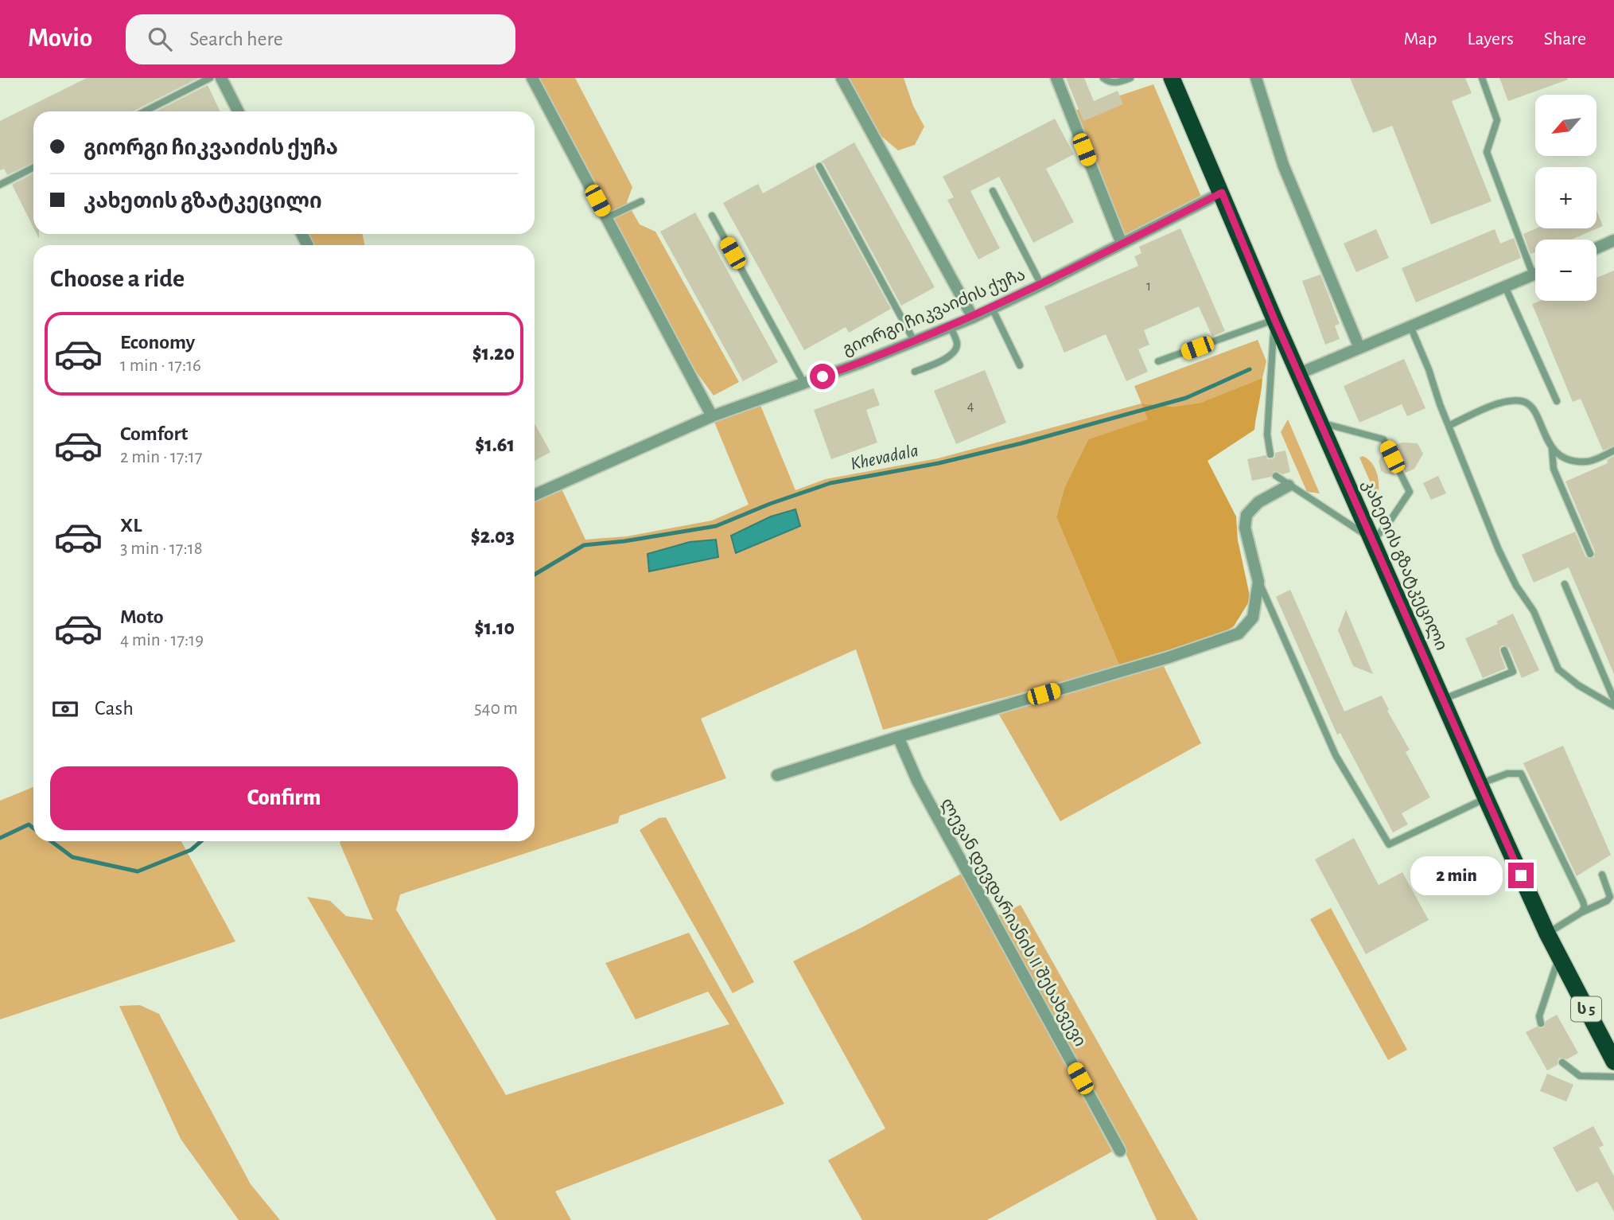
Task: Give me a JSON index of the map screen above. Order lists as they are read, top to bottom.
{
  "streets": {
    "highway": ["კახეთის გზატკეცილი", "ს 5"],
    "street": ["გიორგი ჩიკვაიძის ქუჩა", "ლევან დევდარიანის II შესახვევი"]
  },
  "crossings": [
    ["გიორგი ჩიკვაიძის ქუჩა", "კახეთის გზატკეცილი"]
  ],
  "water": ["Khevadala"],
  "house_numbers": ["1", "4"],
  "north": "bottom left",
  "page": {
    "header": "Movio",
    "search": "Search here",
    "nav": ["Map", "Layers", "Share"],
    "map_buttons": ["+", "−"],
    "banner": ["გიორგი ჩიკვაიძის ქუჩა", "კახეთის გზატკეცილი"],
    "heading": "Choose a ride",
    "list": [
      {
        "name": "Economy",
        "note": "1 min · 17:16",
        "value": "$1.20"
      },
      {
        "name": "Comfort",
        "note": "2 min · 17:17",
        "value": "$1.61"
      },
      {
        "name": "XL",
        "note": "3 min · 17:18",
        "value": "$2.03"
      },
      {
        "name": "Moto",
        "note": "4 min · 17:19",
        "value": "$1.10"
      }
    ],
    "pay": ["Cash", "540 m"],
    "buttons": "Confirm",
    "bubble": "2 min"
  }
}
